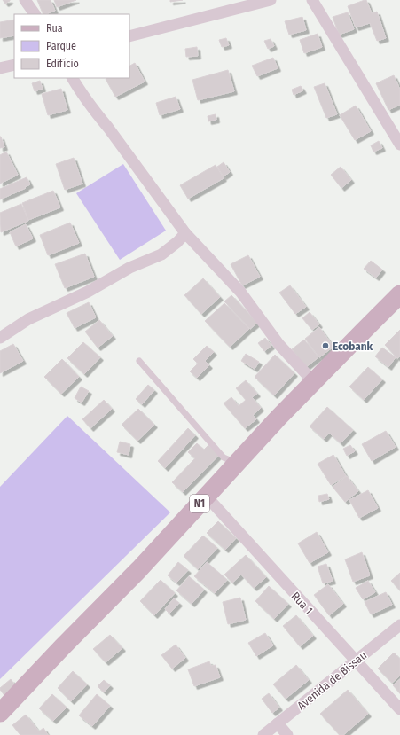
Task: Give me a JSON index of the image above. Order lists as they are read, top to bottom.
{
  "streets": {
    "main road": ["N1"],
    "street": ["Rua 1", "Avenida de Bissau"]
  },
  "crossings": [
    ["N1", "Rua 1"],
    ["Rua 1", "Avenida de Bissau"]
  ],
  "places": ["Ecobank"],
  "legend": ["Rua", "Parque", "Edifício"]
}
